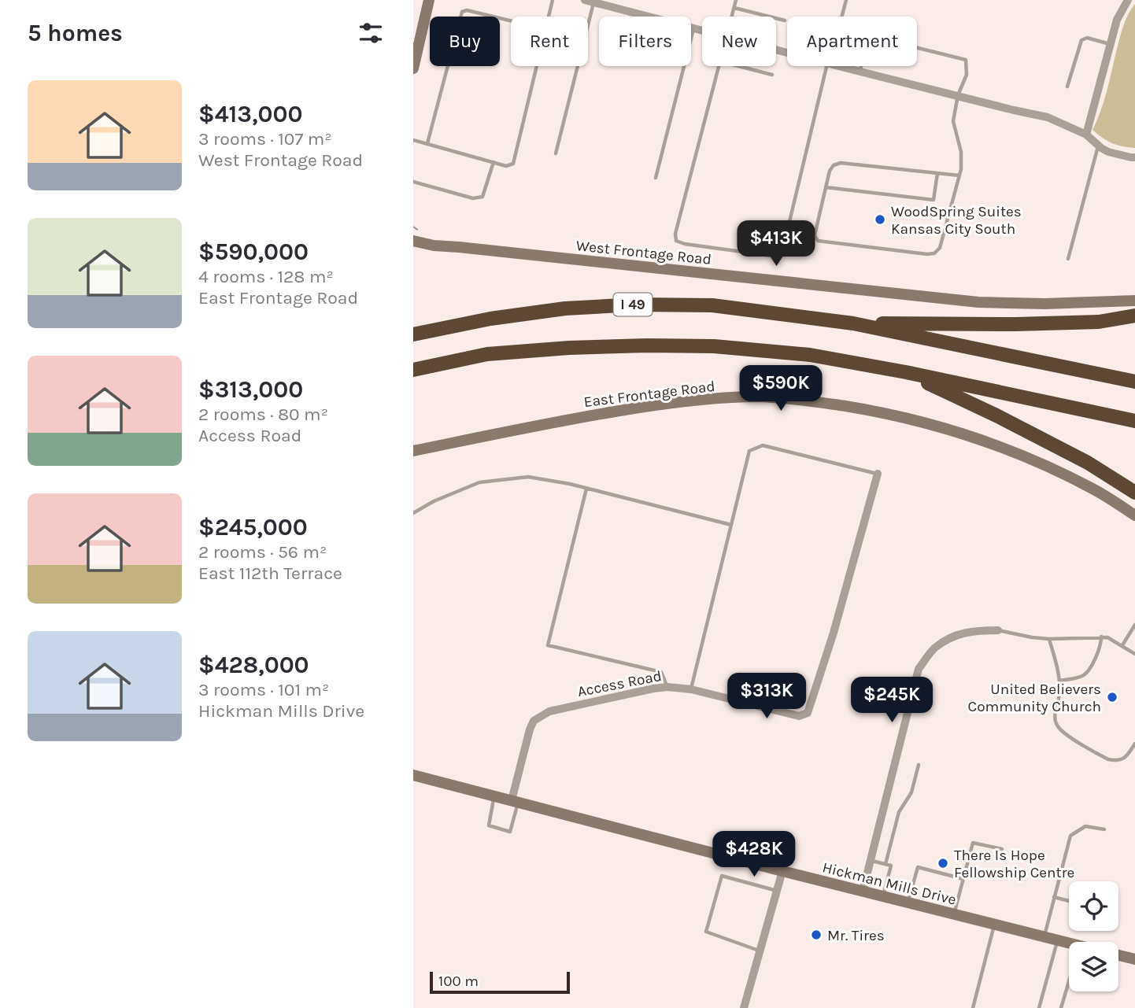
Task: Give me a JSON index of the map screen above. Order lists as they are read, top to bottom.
{
  "streets": {
    "highway": ["I 49"],
    "street": [
      "West Frontage Road",
      "East Frontage Road",
      "Access Road",
      "Hickman Mills Drive"
    ]
  },
  "crossings": [
    ["Access Road", "Hickman Mills Drive"]
  ],
  "places": [
    "WoodSpring Suites Kansas City South",
    "United Believers Community Church",
    "There Is Hope Fellowship Centre",
    "Mr. Tires"
  ],
  "scale_bar": "100 m",
  "page": {
    "heading": "5 homes",
    "chip": [
      "Buy",
      "Rent",
      "Filters",
      "New",
      "Apartment"
    ],
    "list": [
      {
        "name": "$413,000",
        "note": "3 rooms · 107 m² · West Frontage Road"
      },
      {
        "name": "$590,000",
        "note": "4 rooms · 128 m² · East Frontage Road"
      },
      {
        "name": "$313,000",
        "note": "2 rooms · 80 m² · Access Road"
      },
      {
        "name": "$245,000",
        "note": "2 rooms · 56 m² · East 112th Terrace"
      },
      {
        "name": "$428,000",
        "note": "3 rooms · 101 m² · Hickman Mills Drive"
      }
    ],
    "price": [
      "$413K",
      "$590K",
      "$313K",
      "$245K",
      "$428K"
    ],
    "scale": "100 m"
  }
}
